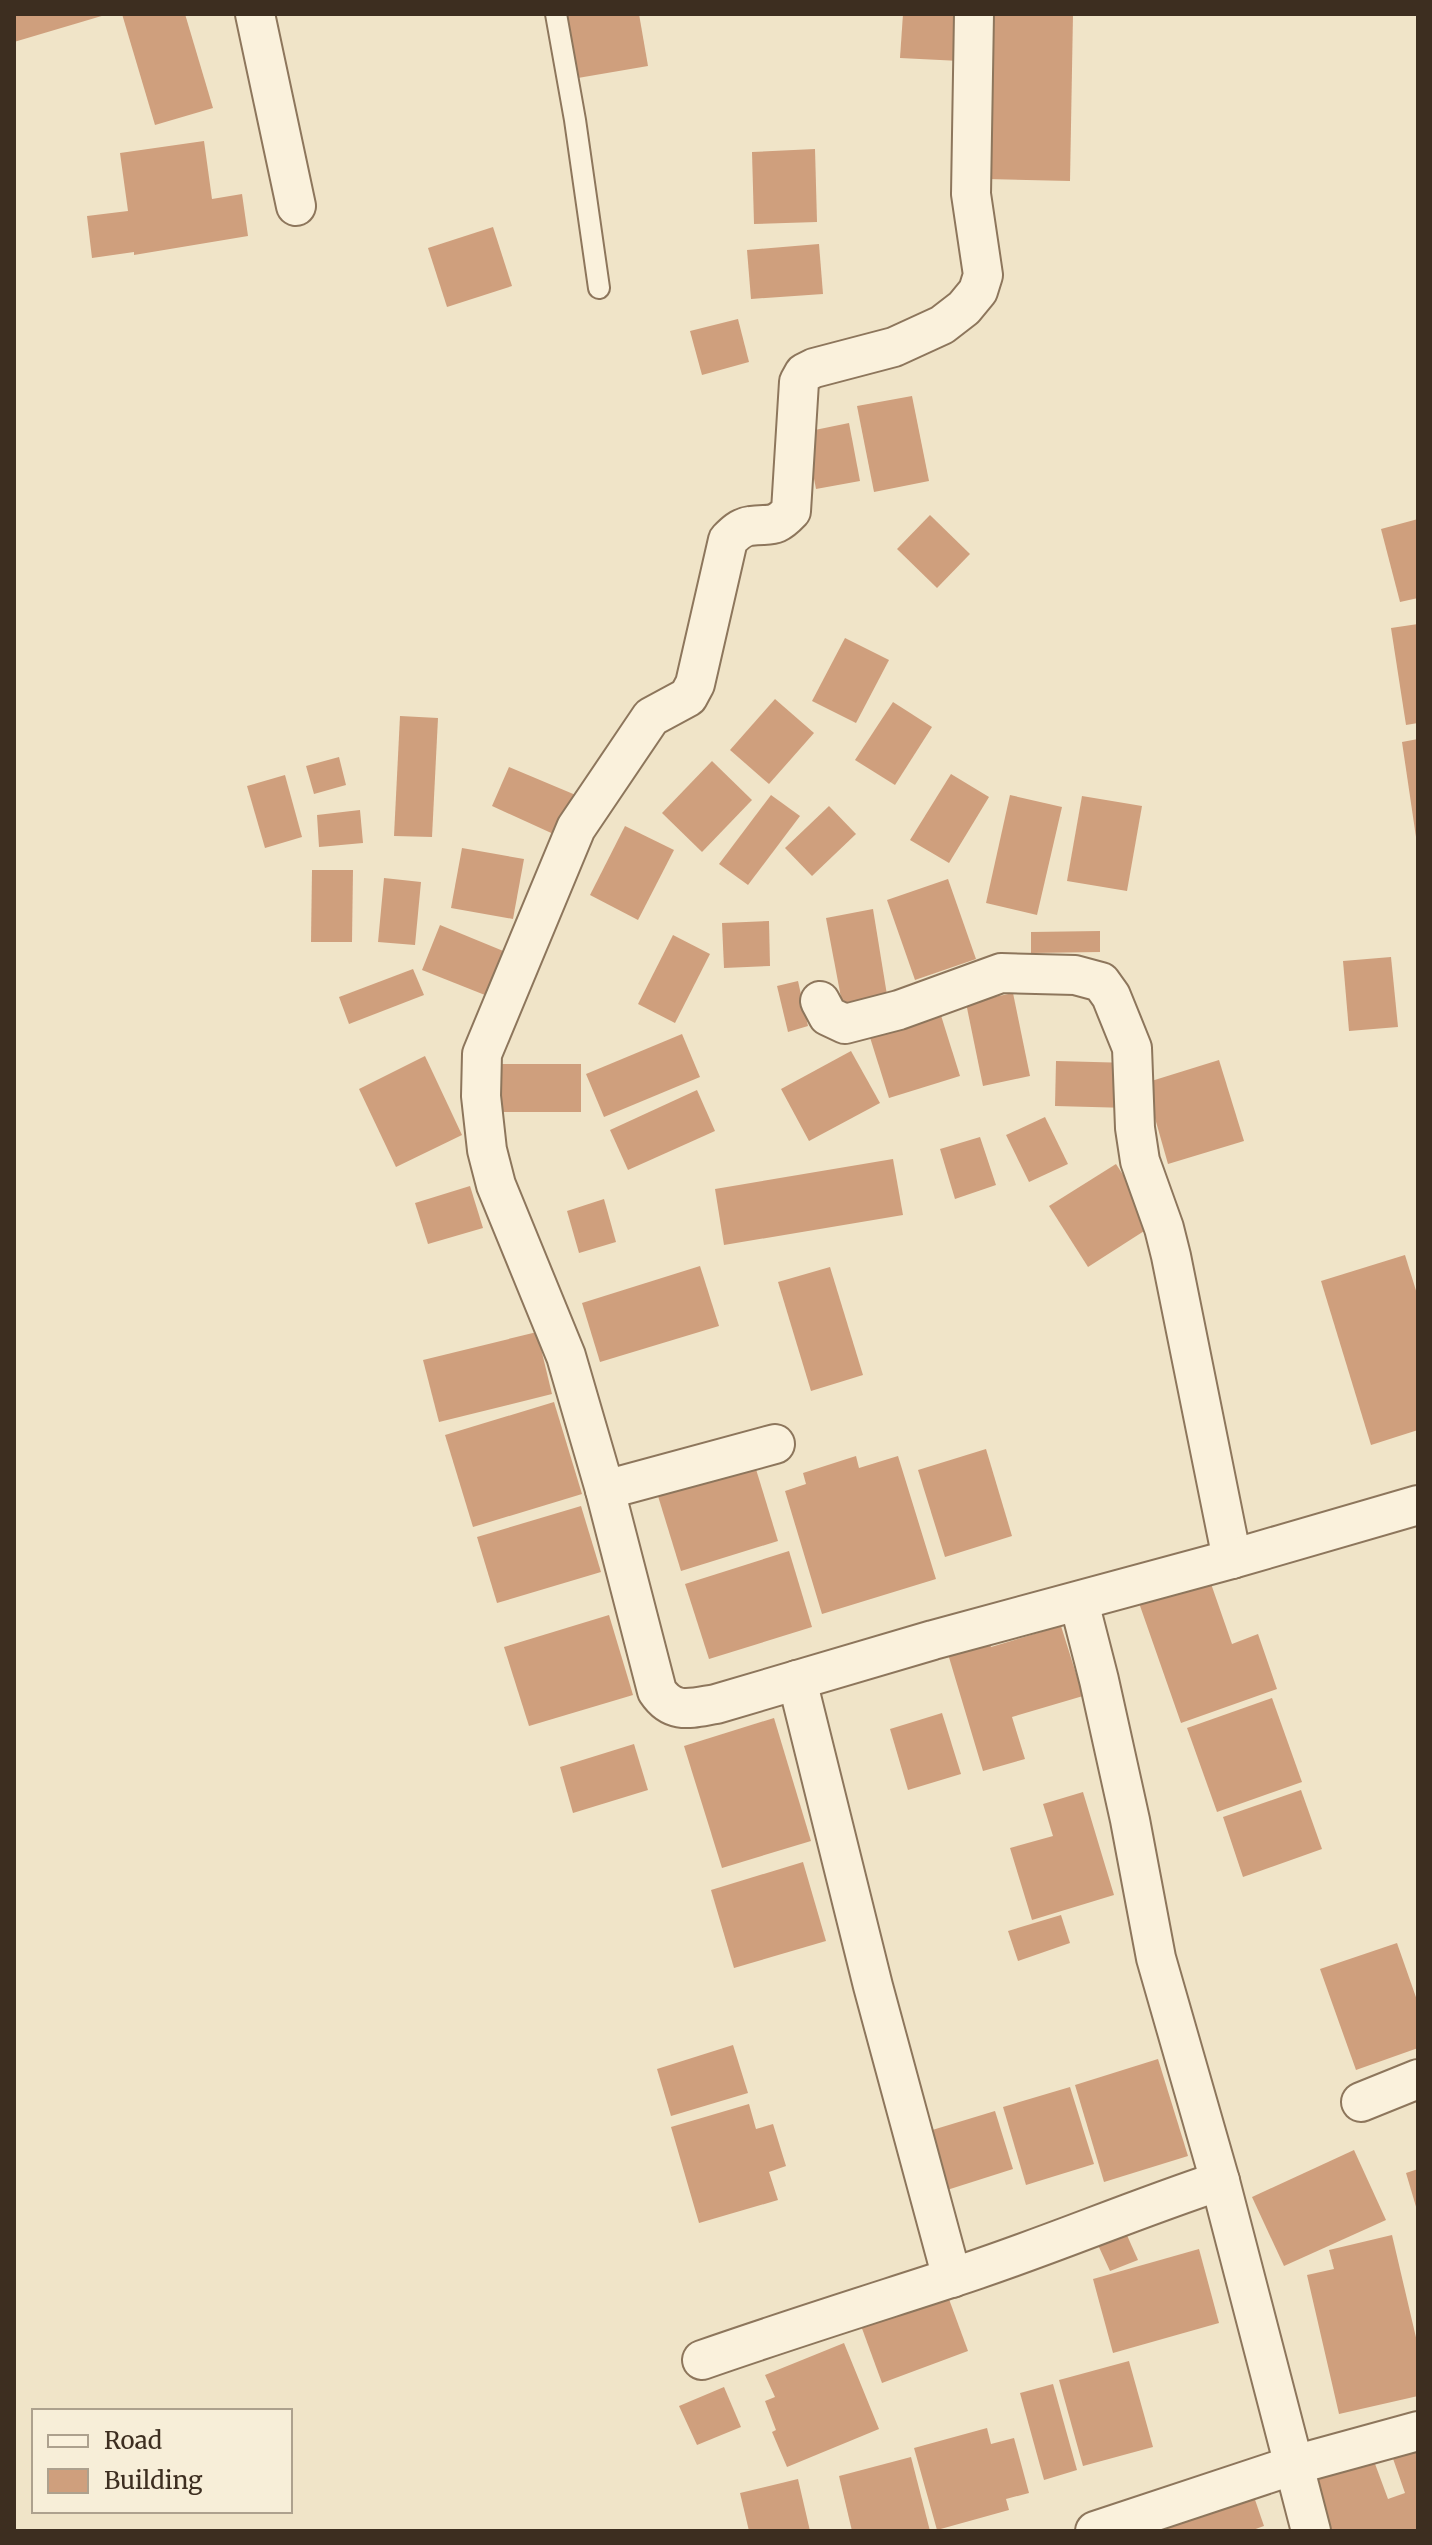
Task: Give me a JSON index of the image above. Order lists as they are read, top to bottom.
{
  "legend": ["Road", "Building"]
}
